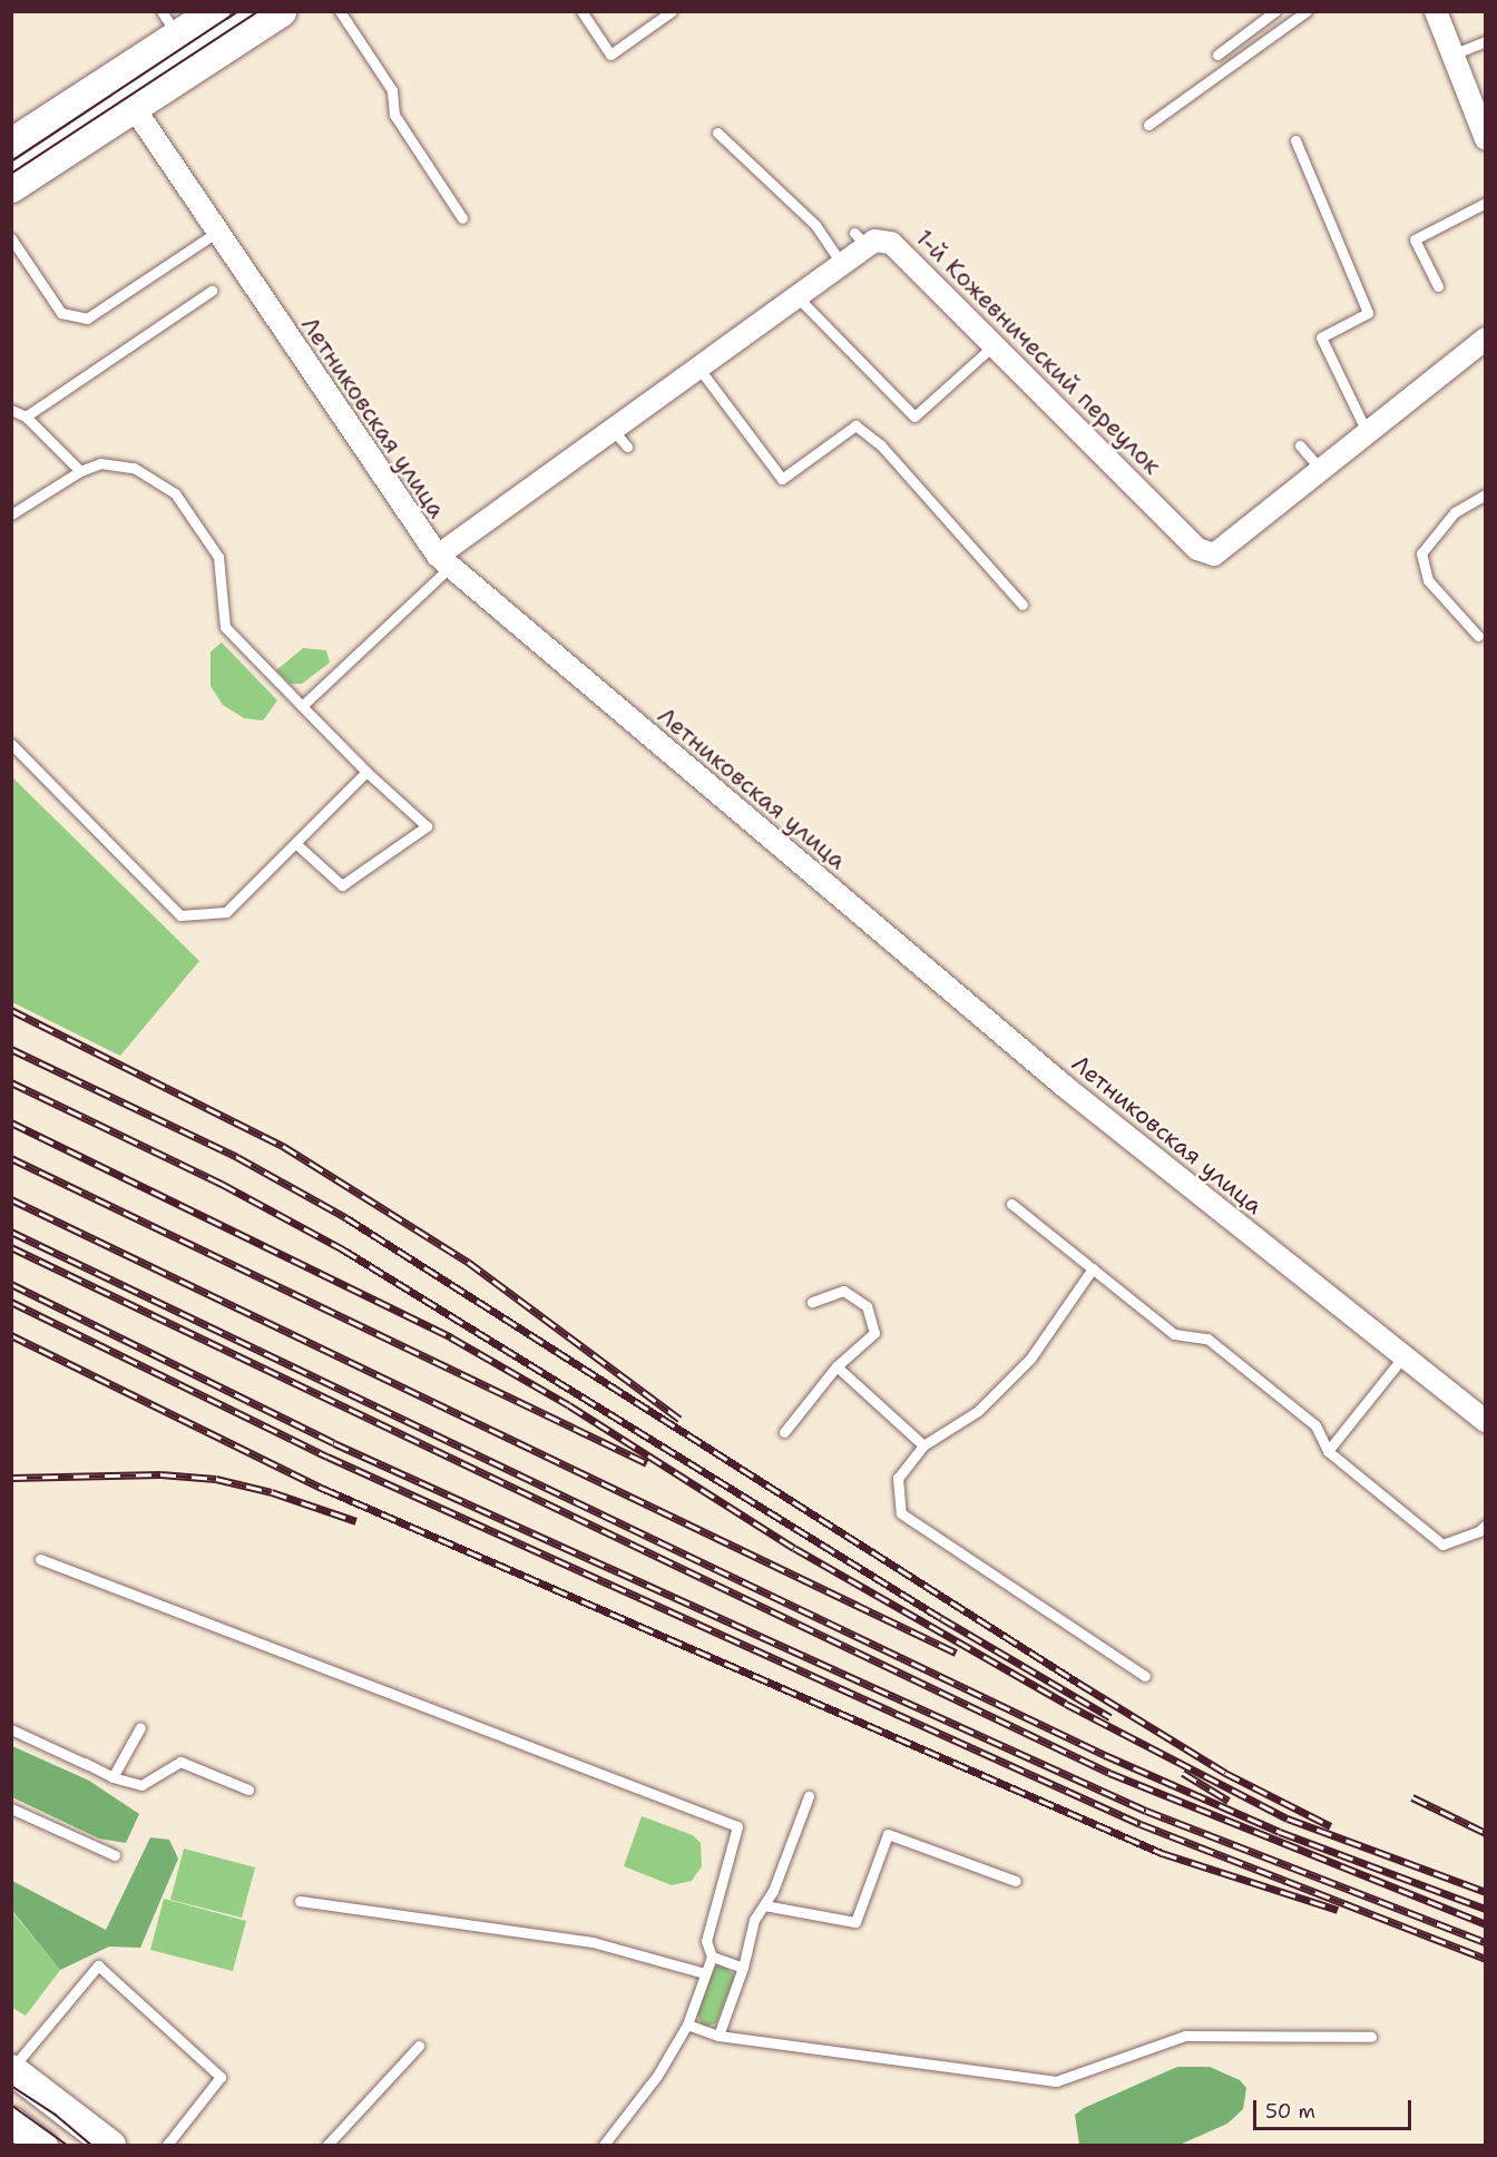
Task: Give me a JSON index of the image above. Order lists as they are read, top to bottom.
{
  "streets": {
    "street": ["1-й Кожевнический переулок", "Летниковская улица"]
  },
  "crossings": [
    ["1-й Кожевнический переулок", "Летниковская улица"]
  ],
  "scale_bar": "50 m"
}
